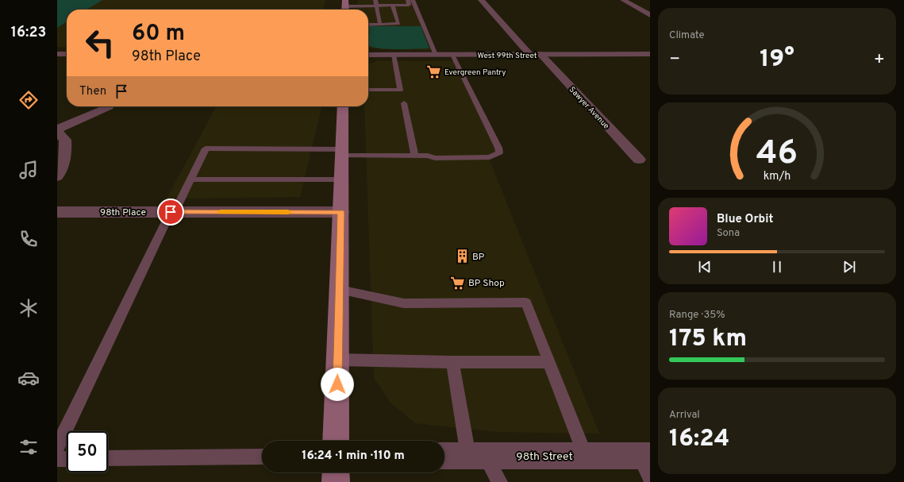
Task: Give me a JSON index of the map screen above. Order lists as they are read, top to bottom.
{
  "streets": {
    "street": [
      "West 99th Street",
      "Sawyer Avenue",
      "98th Place",
      "98th Street"
    ]
  },
  "crossings": [
    ["West 99th Street", "Sawyer Avenue"]
  ],
  "places": {
    "supermarket": ["Evergreen Pantry", "BP Shop"],
    "building": ["BP"]
  },
  "page": {
    "tabs": "16:23",
    "tile": [
      "Climate",
      ["Range · 35%", "175 km"],
      ["Arrival", "16:24"]
    ],
    "turn": ["60 m", "98th Place"],
    "heat": ["−", "19°", "+"],
    "then": "Then",
    "song": ["Blue Orbit", "Sona"],
    "limit": "50",
    "trip": "16:24 · 1 min · 110 m",
    "gauge": ["46", "km/h"]
  }
}
